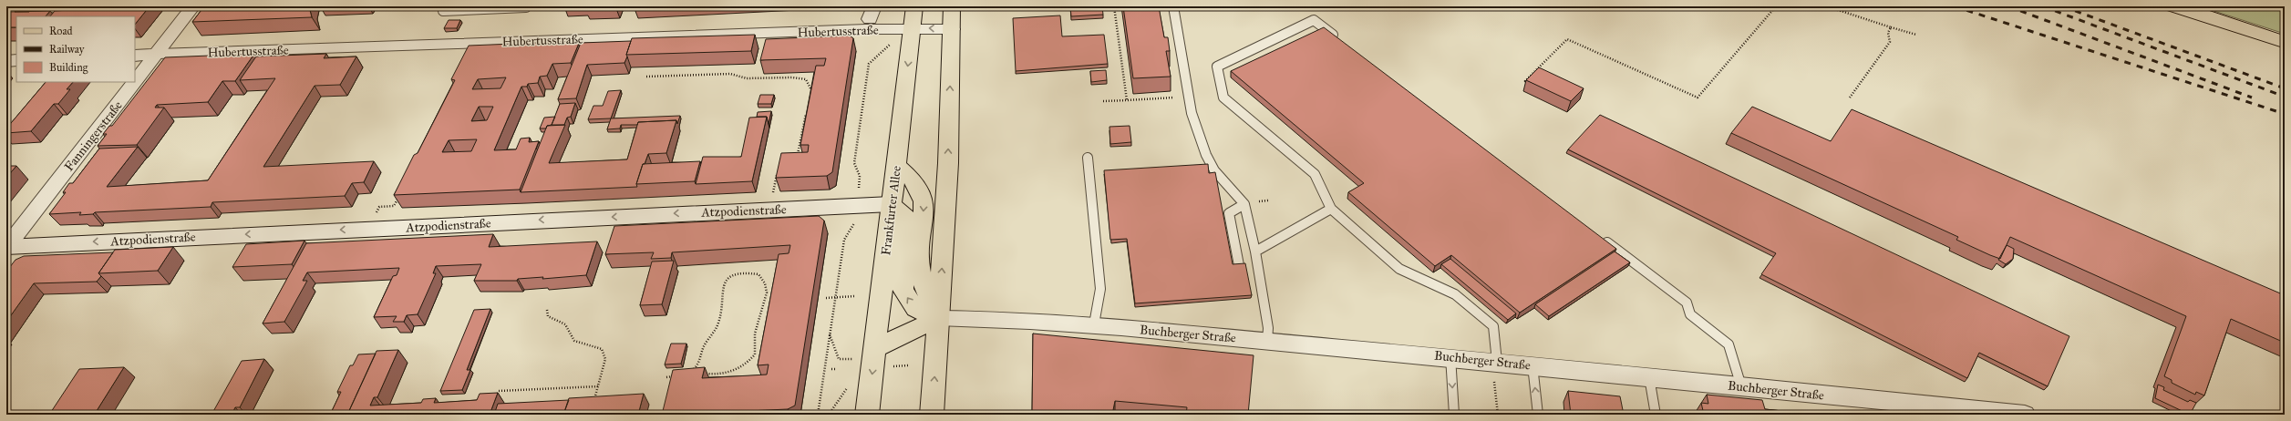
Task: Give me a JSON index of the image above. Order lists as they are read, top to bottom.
{
  "streets": {
    "main road": ["Frankfurter Allee"],
    "street": [
      "Hubertusstraße",
      "Fanningerstraße",
      "Atzpodienstraße",
      "Buchberger Straße"
    ]
  },
  "crossings": [
    ["Hubertusstraße", "Fanningerstraße"],
    ["Hubertusstraße", "Frankfurter Allee"],
    ["Fanningerstraße", "Atzpodienstraße"],
    ["Atzpodienstraße", "Frankfurter Allee"]
  ],
  "one_way": ["Atzpodienstraße"],
  "legend": ["Road", "Railway", "Building"]
}
